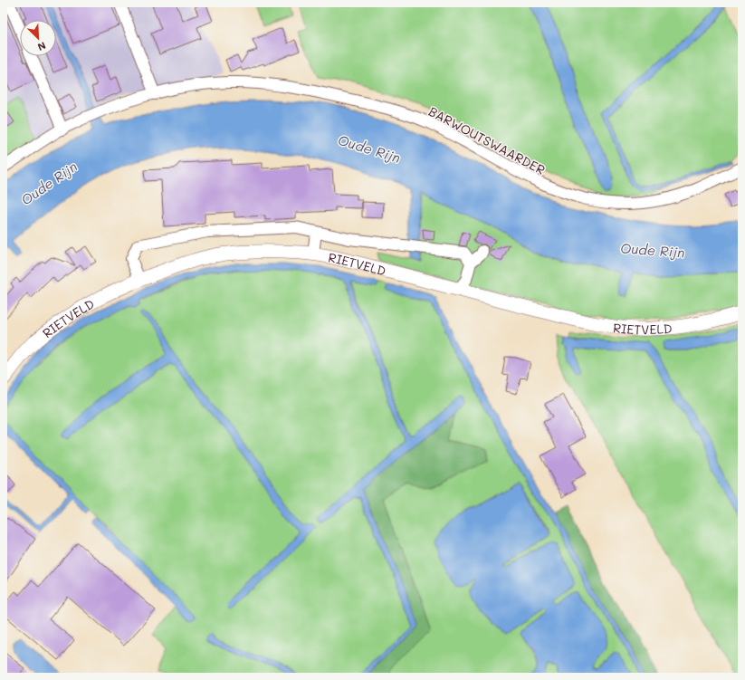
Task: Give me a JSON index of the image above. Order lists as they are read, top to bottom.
{
  "streets": {
    "main road": ["RIETVELD"],
    "street": ["BARWOUTSWAARDER"]
  },
  "water": ["Oude Rijn"],
  "north": "bottom right"
}
